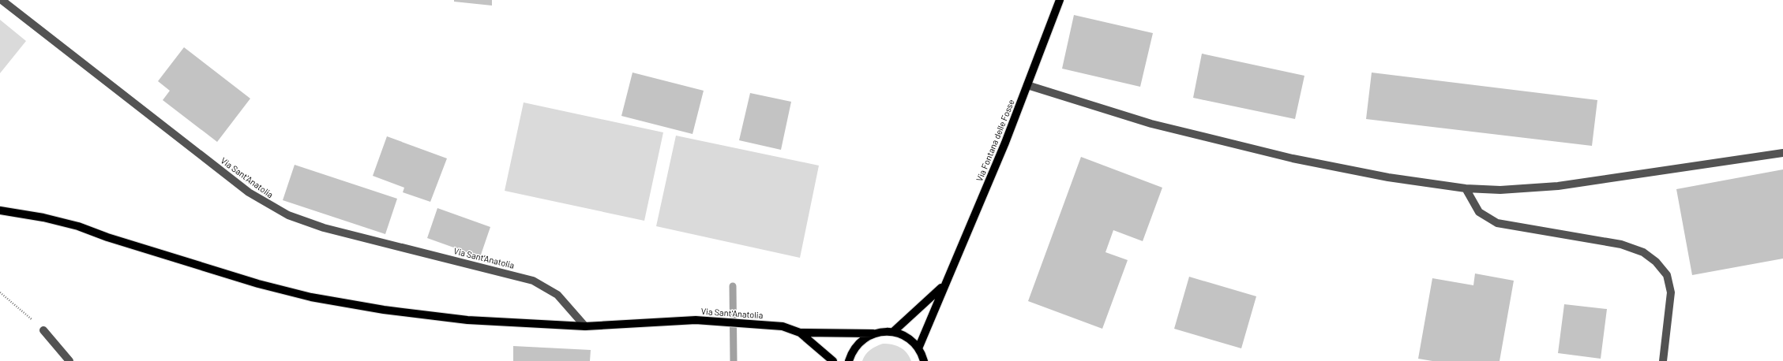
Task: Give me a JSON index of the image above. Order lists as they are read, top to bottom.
{
  "streets": {
    "main road": ["Via Fontana delle Fosse", "Via Sant'Anatolia"]
  }
}
